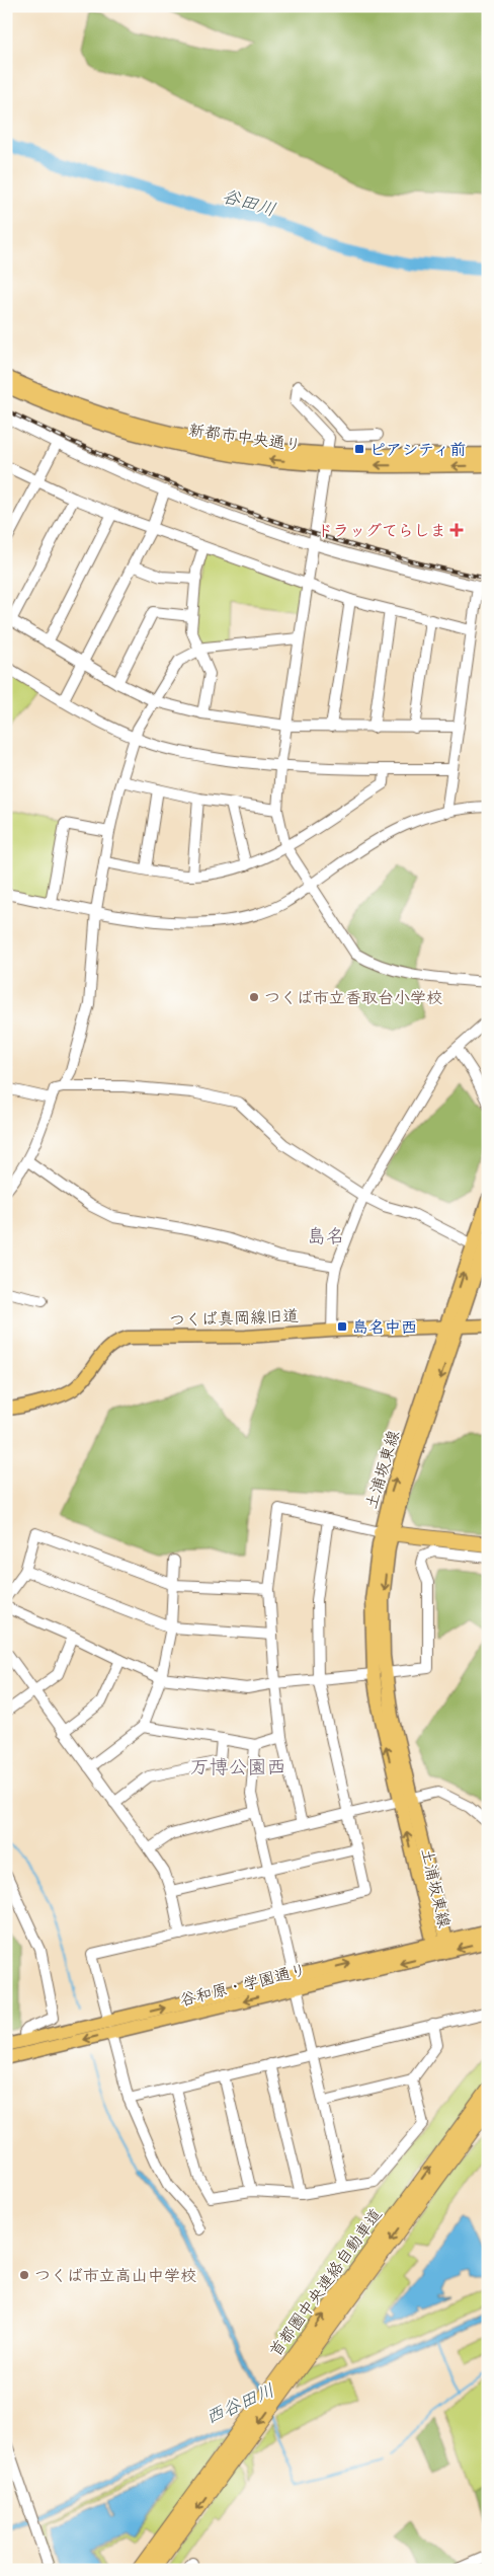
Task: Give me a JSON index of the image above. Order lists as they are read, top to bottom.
{
  "streets": {
    "highway": ["首都圏中央連絡自動車道"],
    "main road": [
      "新都市中央通り",
      "つくば真岡線旧道",
      "土浦坂東線",
      "谷和原・学園通り"
    ]
  },
  "crossings": [
    ["つくば真岡線旧道", "土浦坂東線"],
    ["土浦坂東線", "谷和原・学園通り"]
  ],
  "districts": ["島名", "万博公園西"],
  "water": ["谷田川", "西谷田川"],
  "places": {
    "transit": ["ピアシティ前", "島名中西"],
    "health": ["ドラッグてらしま"],
    "other": ["つくば市立香取台小学校", "つくば市立高山中学校"]
  }
}
